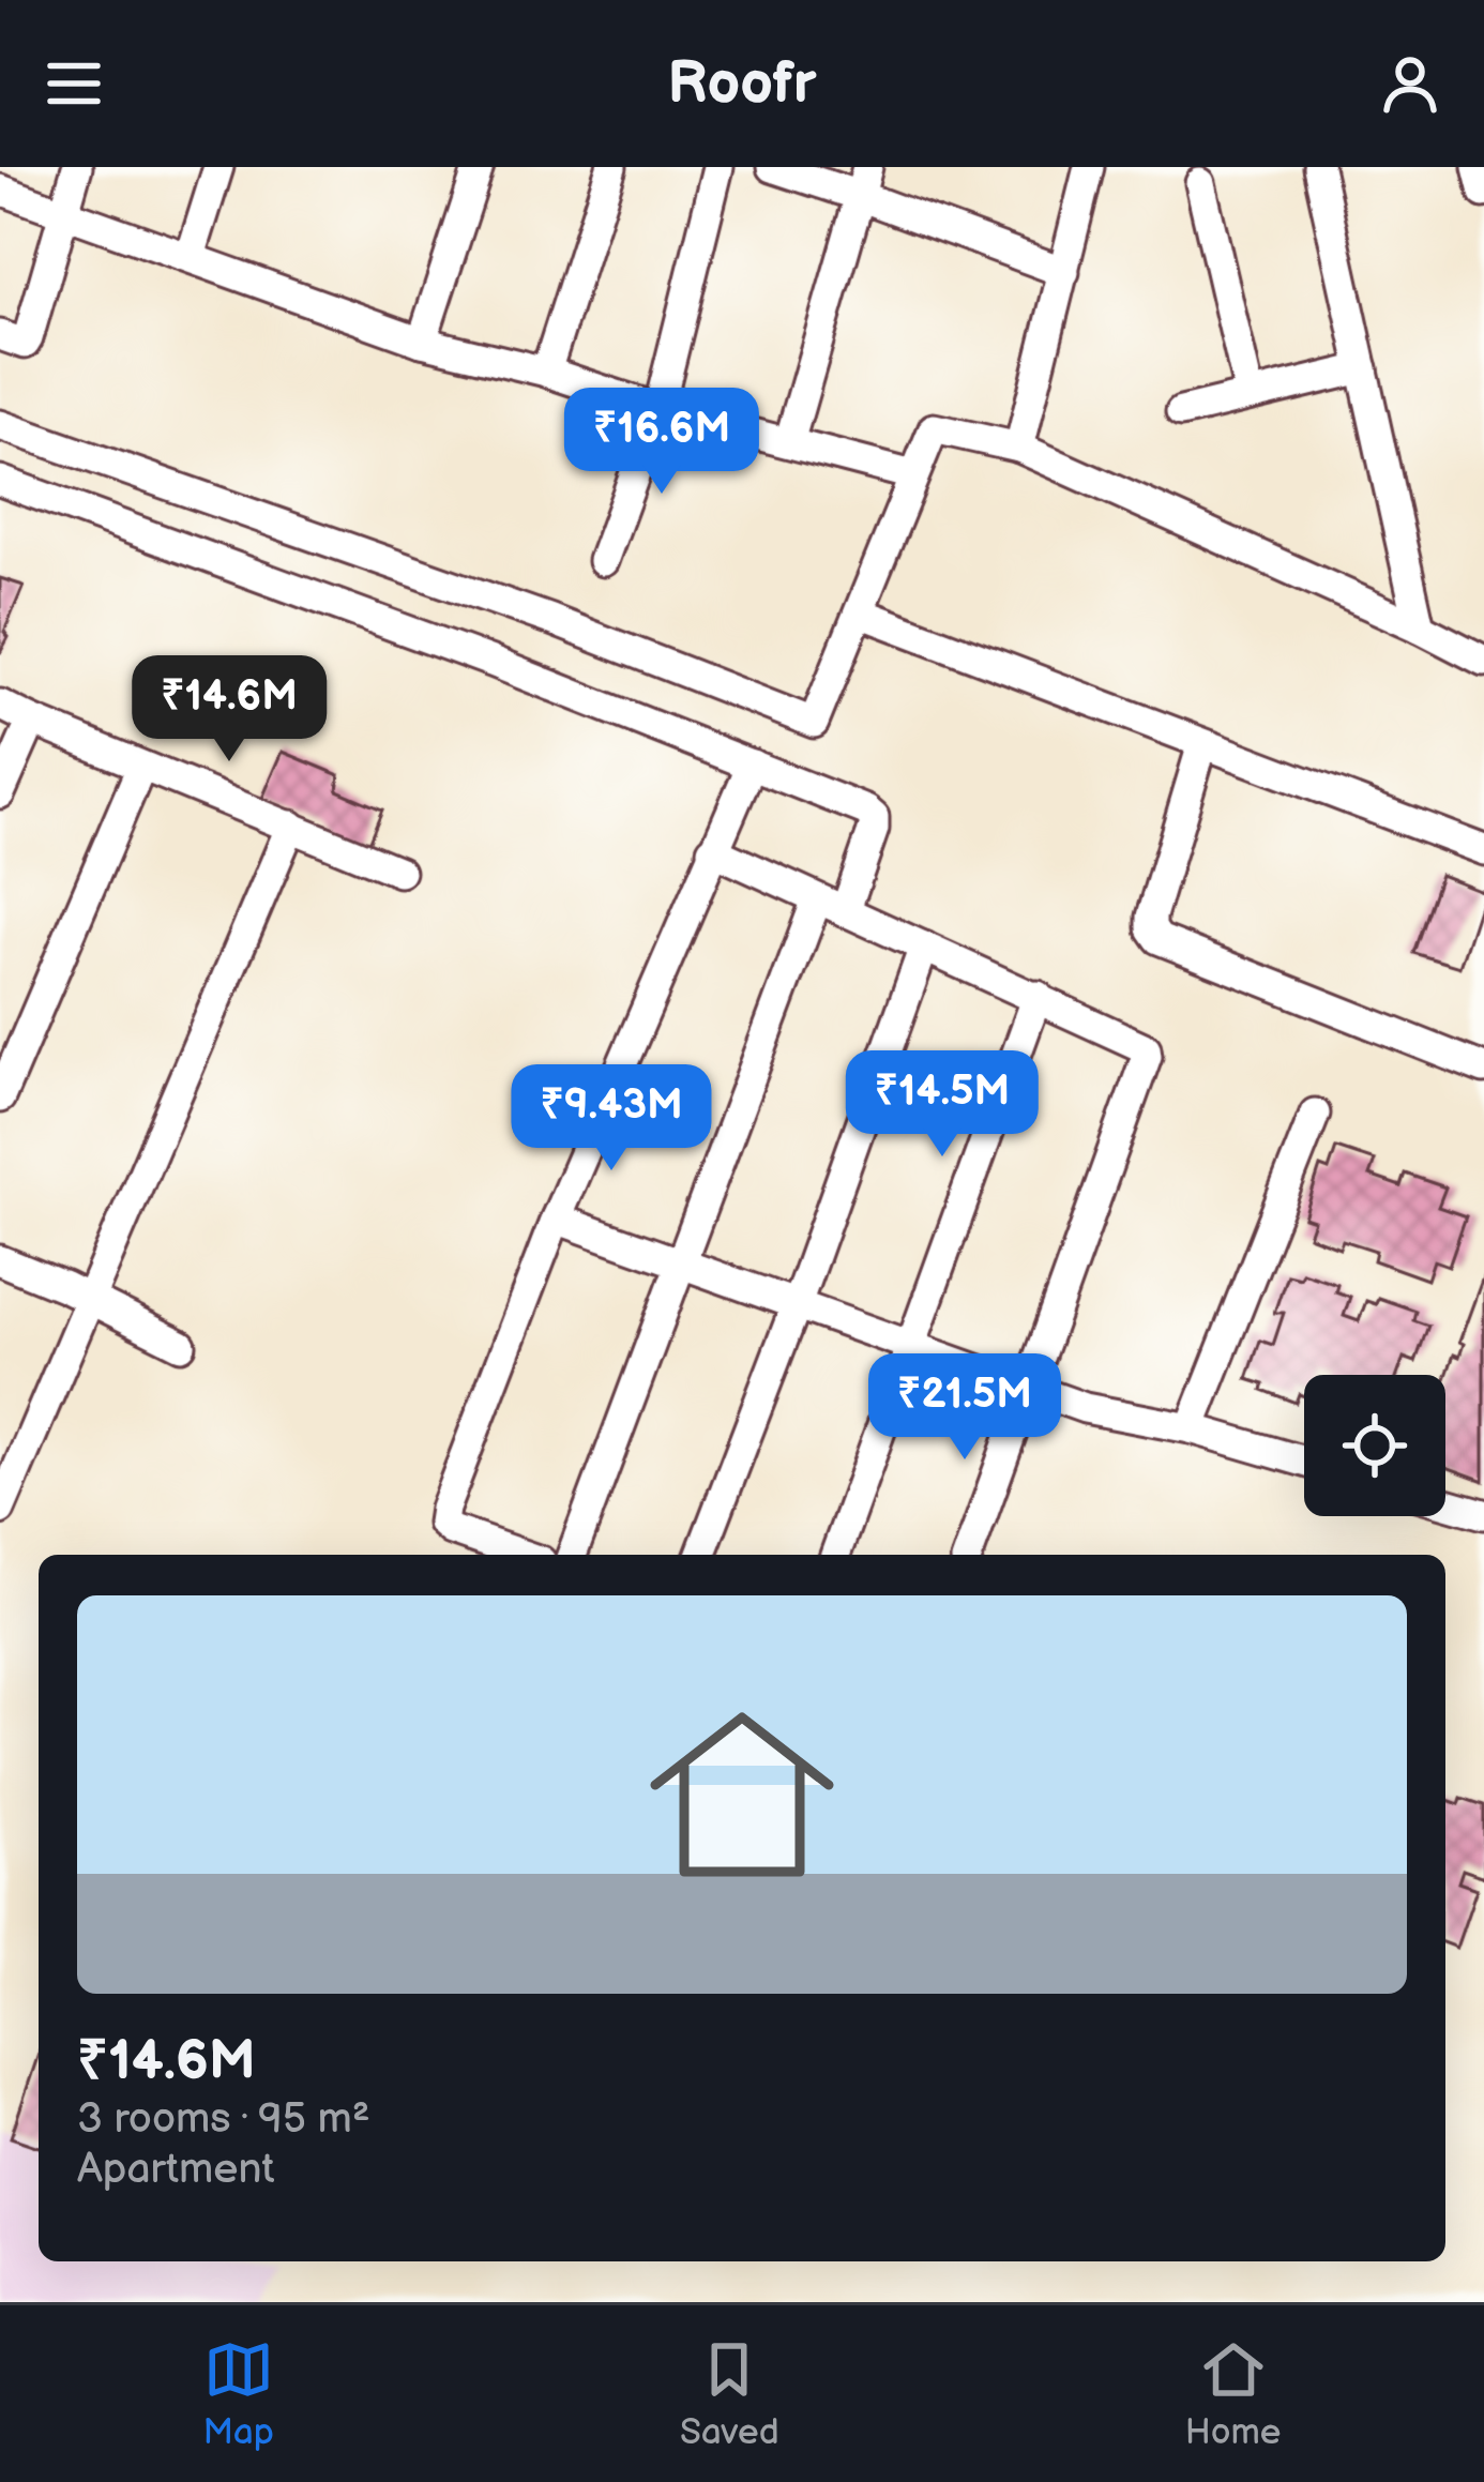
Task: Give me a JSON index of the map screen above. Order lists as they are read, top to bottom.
{
  "page": {
    "header": "Roofr",
    "price": [
      "₹16.6M",
      "₹14.6M",
      "₹14.5M",
      "₹9.43M",
      "₹21.5M"
    ],
    "list": [
      {
        "name": "₹14.6M",
        "note": "3 rooms · 95 m² · Apartment"
      }
    ],
    "tabs": ["Map", "Saved", "Home"]
  }
}
